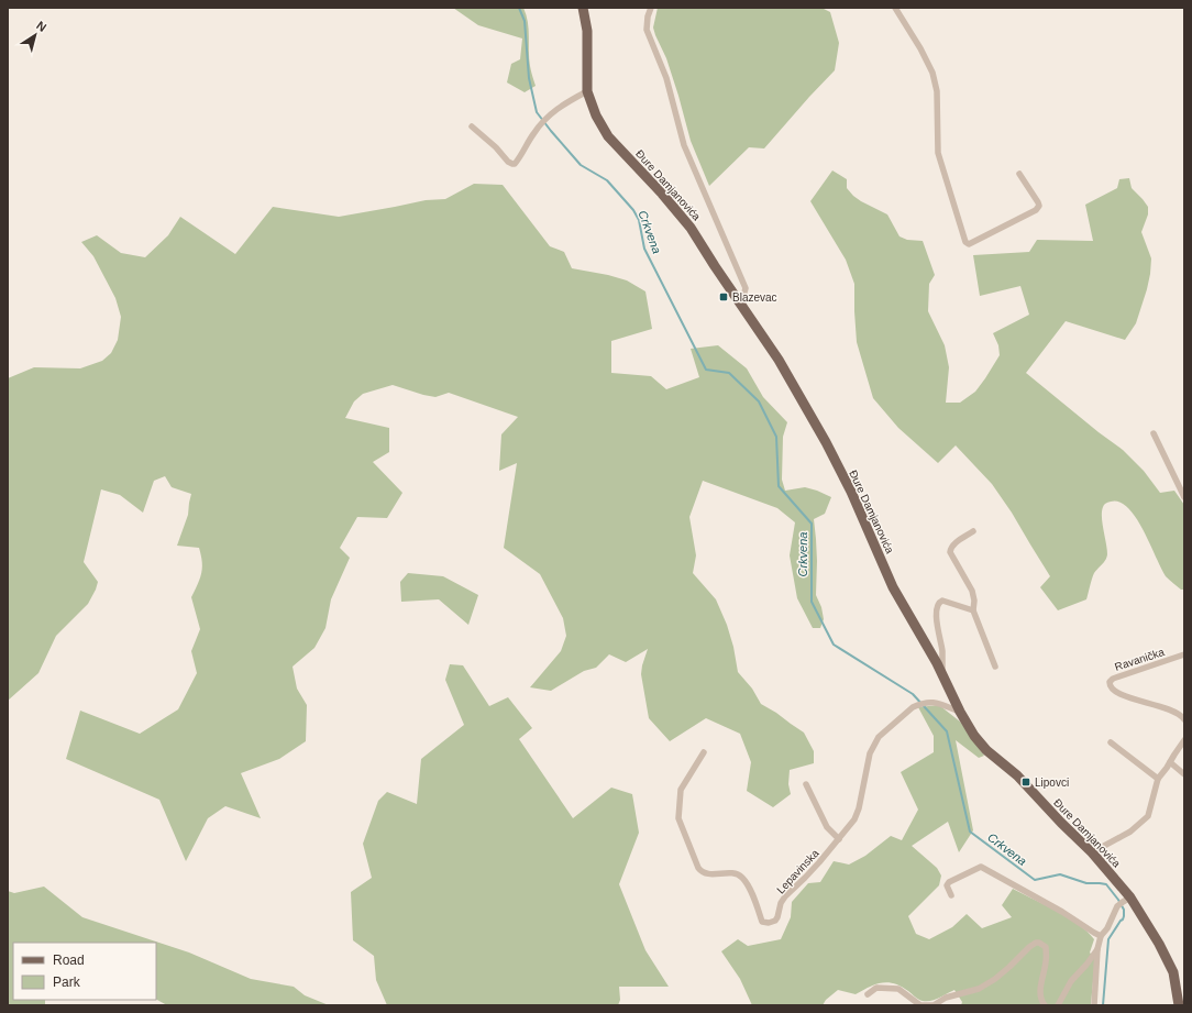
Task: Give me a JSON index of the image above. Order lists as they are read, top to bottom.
{
  "streets": {
    "main road": ["Đure Damjanovića"],
    "street": ["Ravanička", "Lepavinska"]
  },
  "crossings": [
    ["Đure Damjanovića", "Lepavinska"]
  ],
  "water": ["Crkvena"],
  "places": {
    "transit": ["Blazevac", "Lipovci"]
  },
  "legend": ["Road", "Park"],
  "north": "top right"
}
